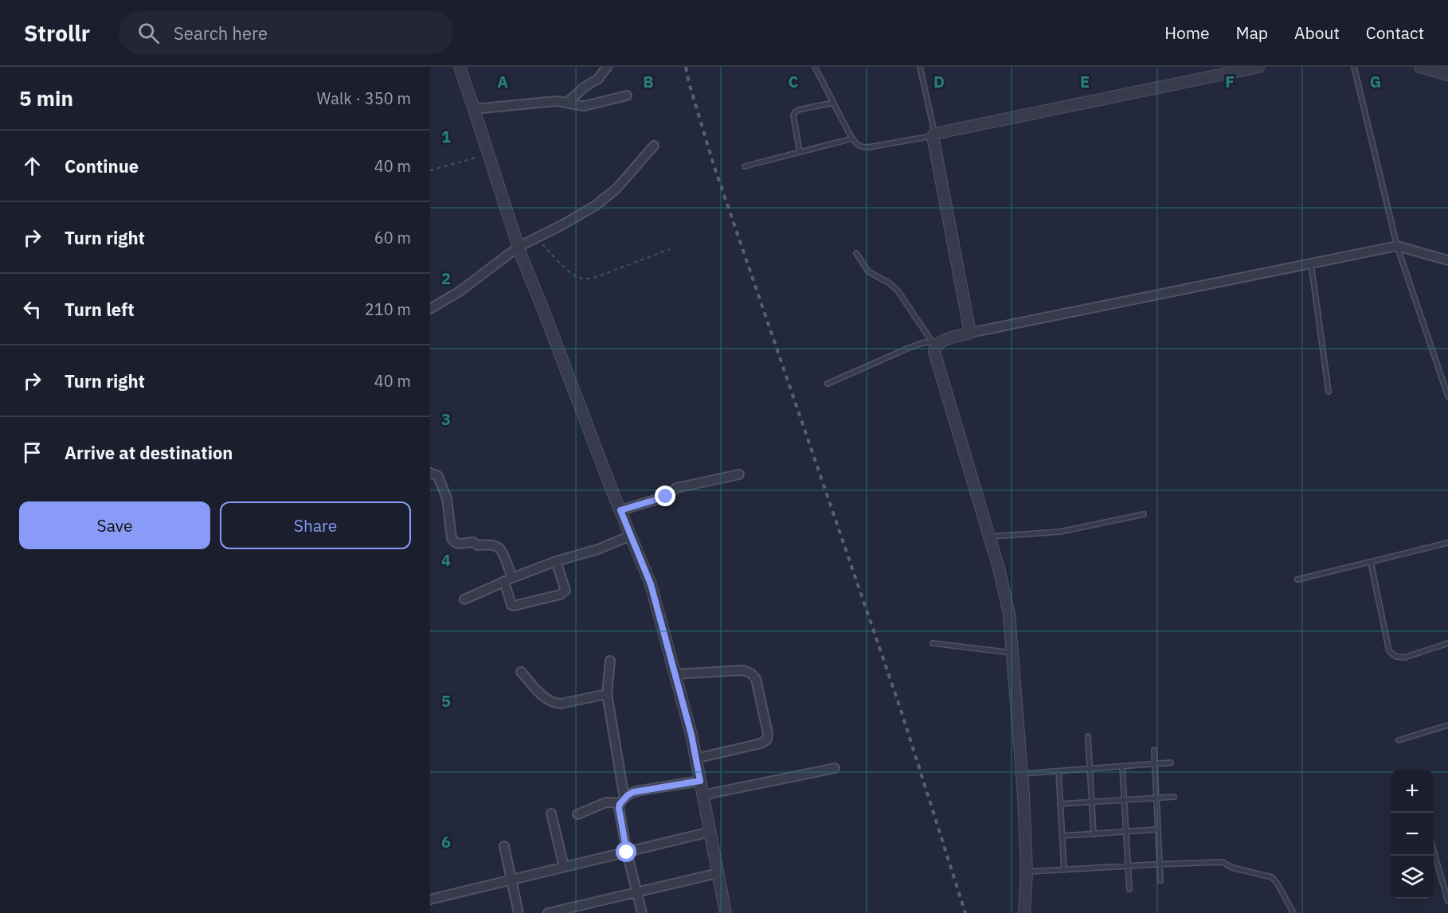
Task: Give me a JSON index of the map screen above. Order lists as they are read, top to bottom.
{
  "page": {
    "header": "Strollr",
    "search": "Search here",
    "nav": [
      "Home",
      "Map",
      "About",
      "Contact"
    ],
    "heading": ["5 min", "Walk · 350 m"],
    "list": [
      ["Continue", "40 m"],
      ["Turn right", "60 m"],
      ["Turn left", "210 m"],
      ["Turn right", "40 m"],
      "Arrive at destination"
    ],
    "buttons": ["Save", "Share"],
    "map_buttons": ["+", "−"]
  },
  "grid": {
    "columns": [
      "A",
      "B",
      "C",
      "D",
      "E",
      "F",
      "G"
    ],
    "rows": [
      "1",
      "2",
      "3",
      "4",
      "5",
      "6"
    ]
  }
}
